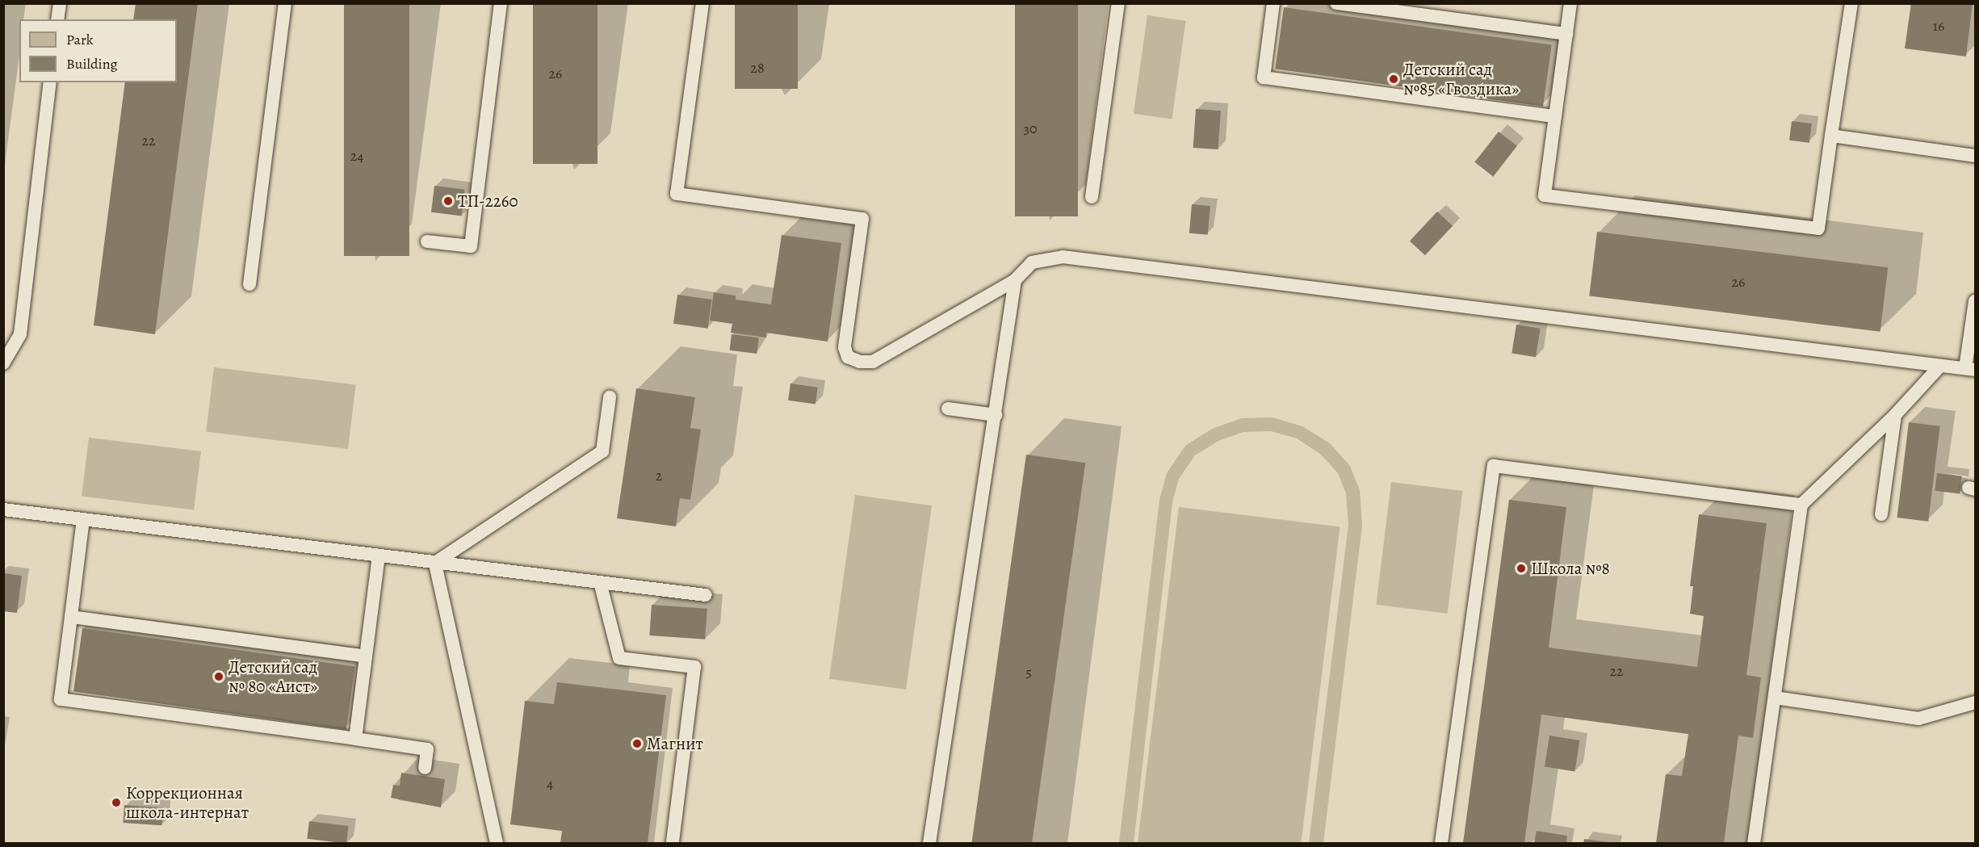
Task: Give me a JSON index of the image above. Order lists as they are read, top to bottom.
{
  "places": [
    "Детский сад №85 «Гвоздика»",
    "ТП-2260",
    "Школа №8",
    "Детский сад № 80 «Аист»",
    "Магнит",
    "Коррекционная школа-интернат"
  ],
  "house_numbers": [
    "16",
    "28",
    "26",
    "30",
    "22",
    "24",
    "26",
    "2",
    "22",
    "5",
    "4"
  ],
  "legend": ["Park", "Building"]
}
